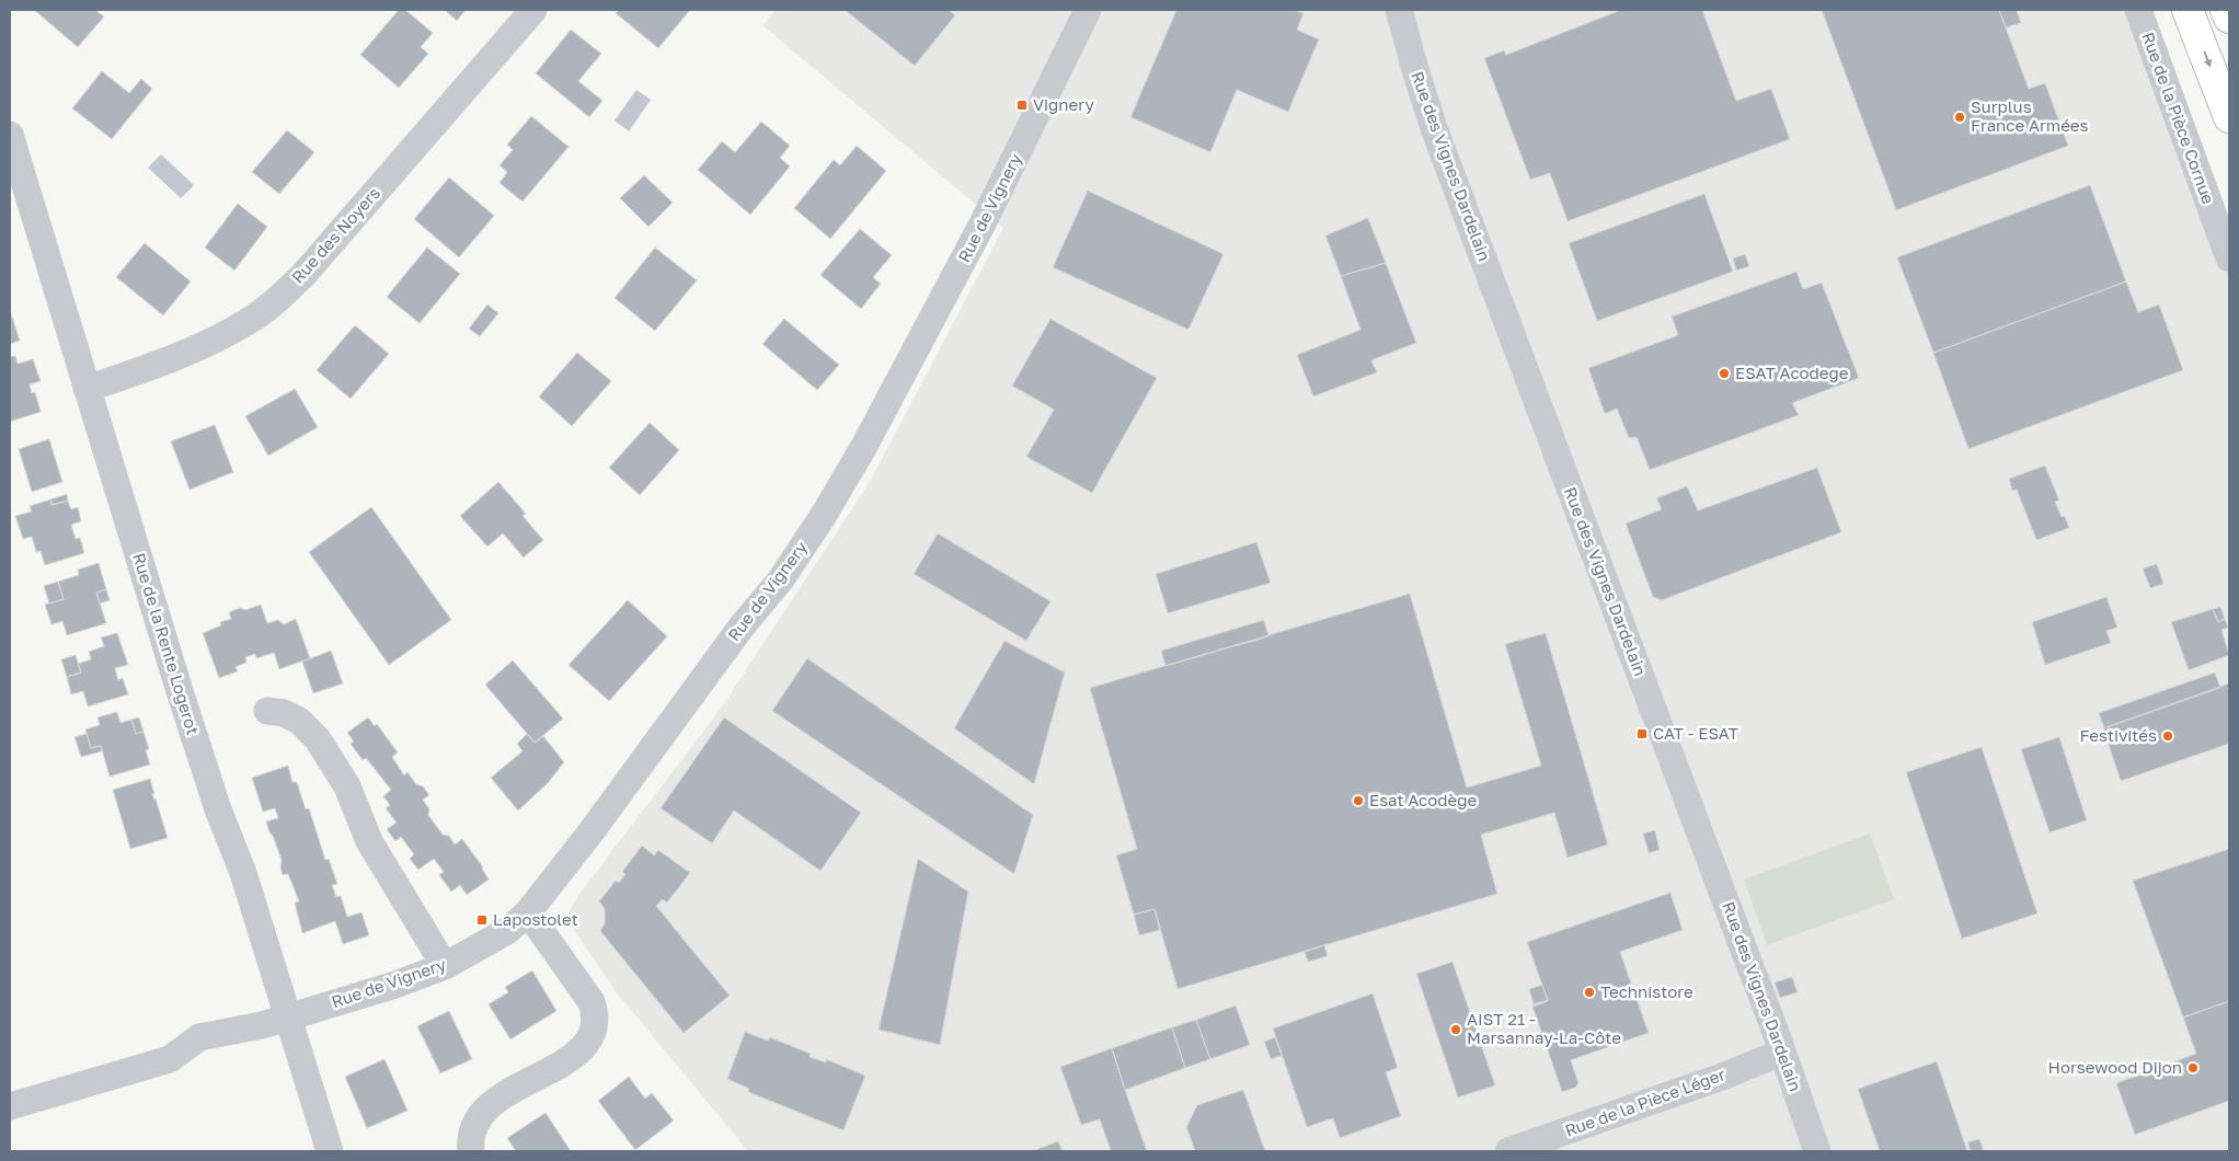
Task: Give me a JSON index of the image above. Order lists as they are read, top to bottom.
{
  "streets": {
    "street": [
      "Rue de la Pièce Cornue",
      "Rue des Vignes Dardelain",
      "Rue de Vignery",
      "Rue des Noyers",
      "Rue de la Rente Logerot",
      "Rue de la Pièce Léger"
    ]
  },
  "crossings": [
    ["Rue des Vignes Dardelain", "Rue de la Pièce Léger"],
    ["Rue de Vignery", "Rue de la Rente Logerot"],
    ["Rue des Noyers", "Rue de la Rente Logerot"]
  ],
  "places": {
    "transit": ["Vignery", "CAT - ESAT", "Lapostolet"],
    "other": [
      "Surplus France Armées",
      "ESAT Acodege",
      "Festivités",
      "Esat Acodège",
      "Technistore",
      "AIST 21 - Marsannay-La-Côte",
      "Horsewood Dijon"
    ]
  }
}
